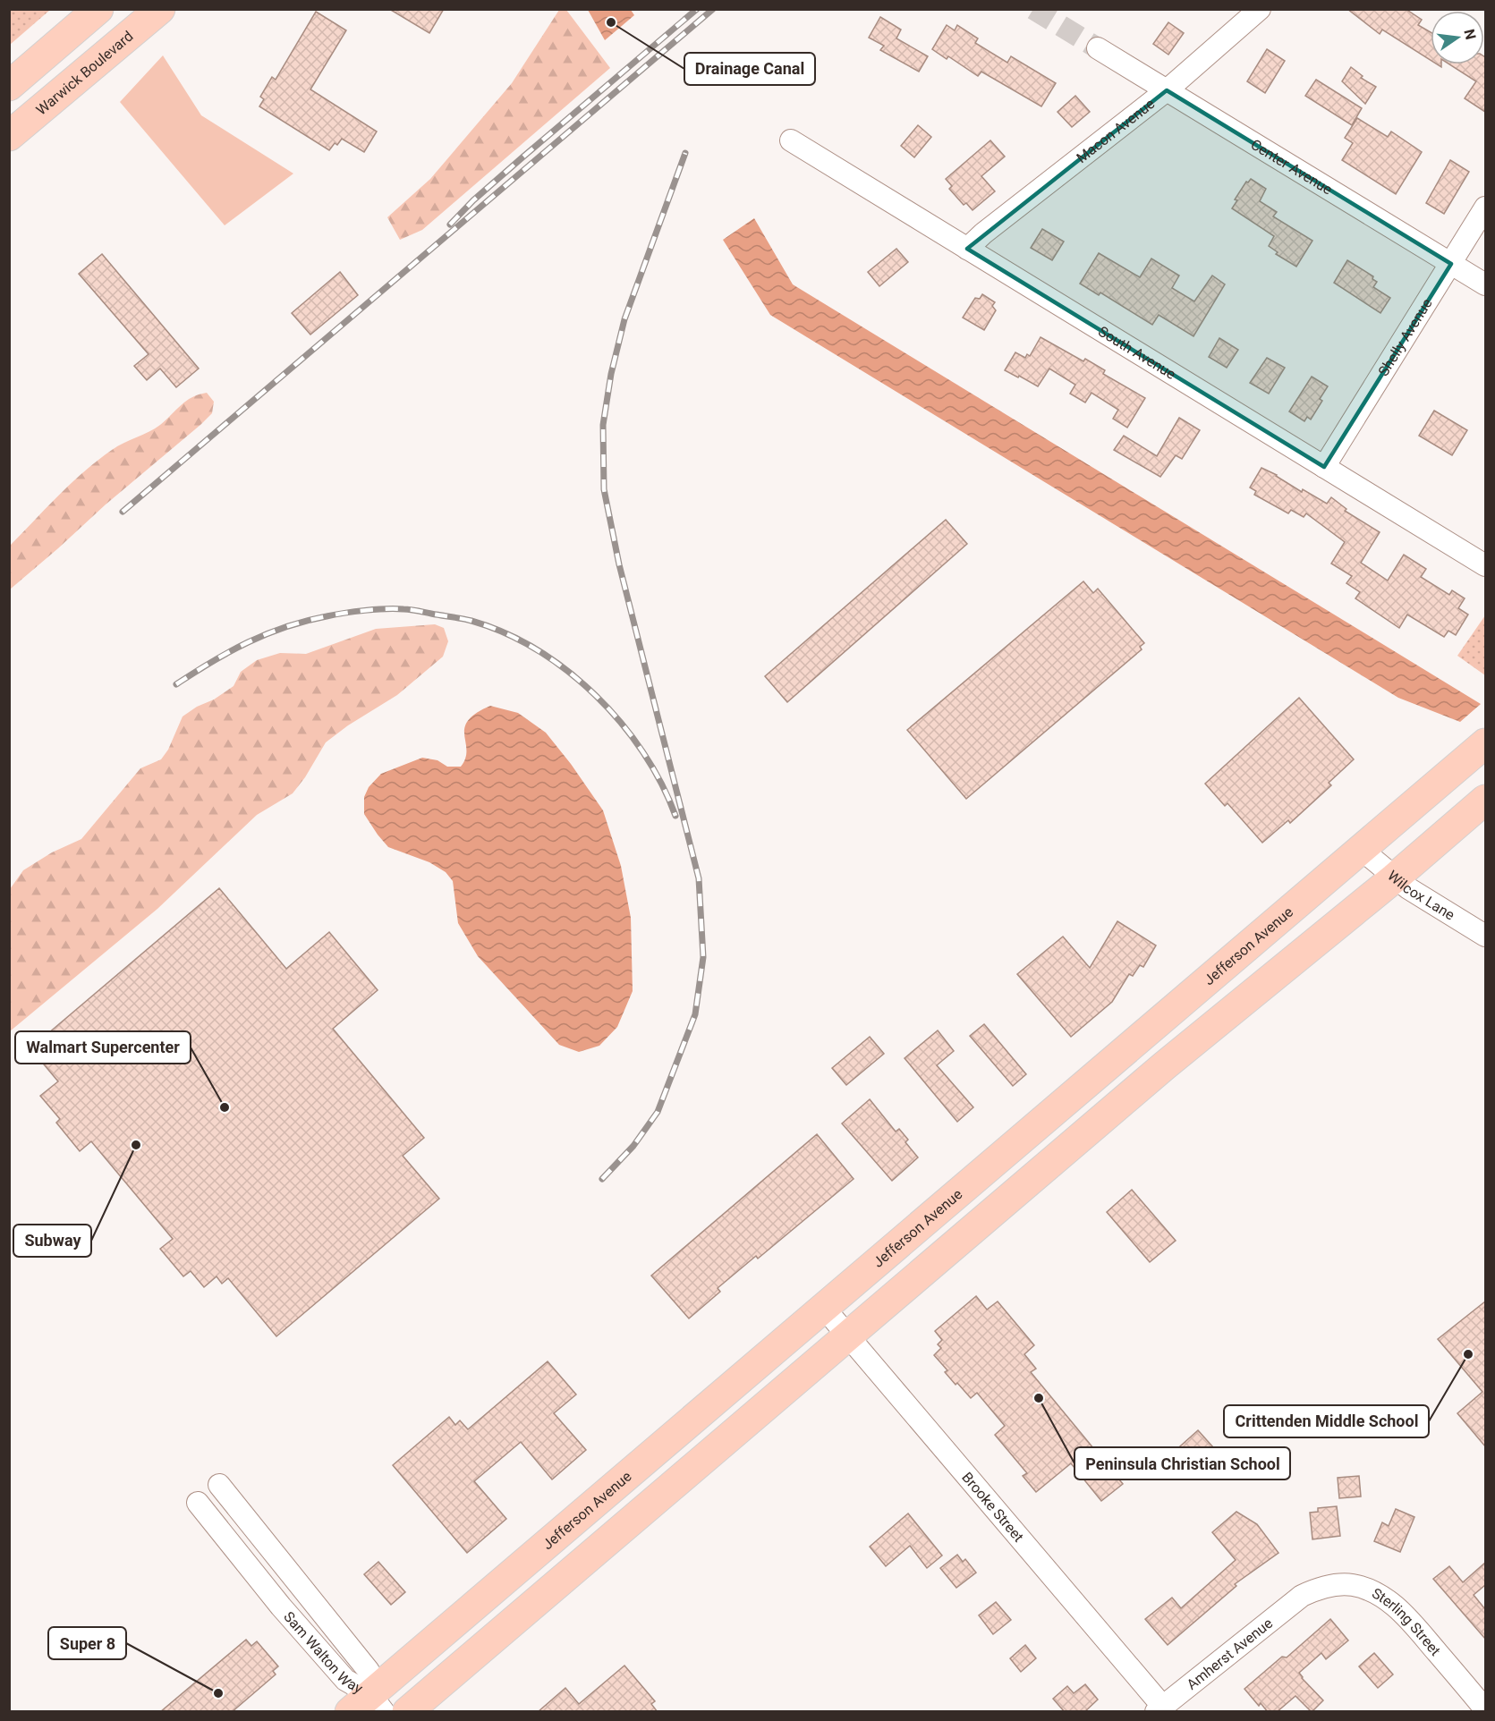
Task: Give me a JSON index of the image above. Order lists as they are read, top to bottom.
{
  "streets": {
    "main road": ["Warwick Boulevard", "Jefferson Avenue"],
    "street": [
      "Macon Avenue",
      "Center Avenue",
      "Shelly Avenue",
      "South Avenue",
      "Wilcox Lane",
      "Brooke Street",
      "Sterling Street",
      "Sam Walton Way",
      "Amherst Avenue"
    ]
  },
  "crossings": [
    ["Macon Avenue", "Center Avenue"],
    ["Macon Avenue", "South Avenue"],
    ["Center Avenue", "Shelly Avenue"],
    ["Shelly Avenue", "South Avenue"],
    ["Wilcox Lane", "Jefferson Avenue"],
    ["Jefferson Avenue", "Brooke Street"],
    ["Jefferson Avenue", "Sam Walton Way"],
    ["Brooke Street", "Amherst Avenue"],
    ["Sterling Street", "Amherst Avenue"]
  ],
  "places": [
    "Drainage Canal",
    "Walmart Supercenter",
    "Subway",
    "Crittenden Middle School",
    "Peninsula Christian School",
    "Super 8"
  ],
  "north": "right"
}
